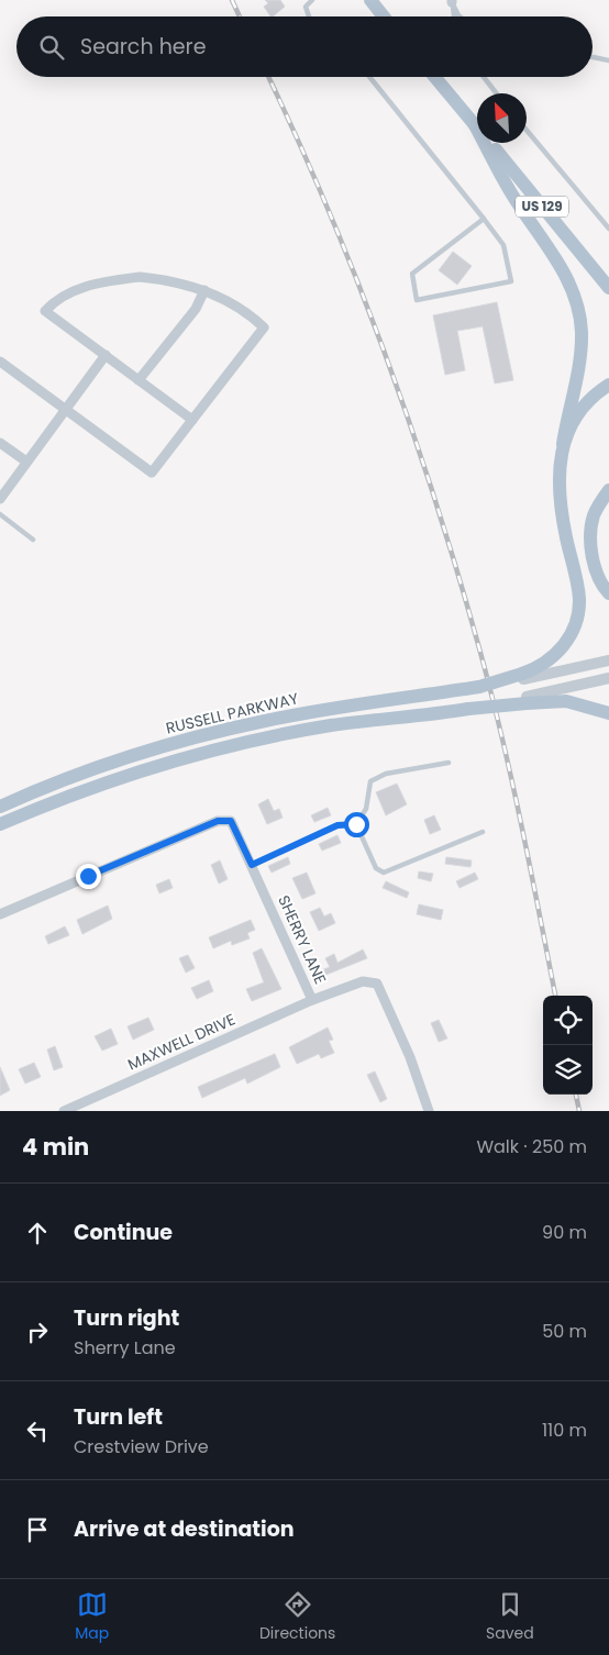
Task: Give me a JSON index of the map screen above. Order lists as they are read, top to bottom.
{
  "streets": {
    "main road": ["US 129", "RUSSELL PARKWAY"],
    "street": ["SHERRY LANE", "MAXWELL DRIVE"]
  },
  "crossings": [
    ["US 129", "RUSSELL PARKWAY"],
    ["SHERRY LANE", "MAXWELL DRIVE"]
  ],
  "north": "top left",
  "page": {
    "search": "Search here",
    "heading": ["4 min", "Walk · 250 m"],
    "list": [
      ["Continue", "90 m"],
      ["Turn right", "Sherry Lane", "50 m"],
      ["Turn left", "Crestview Drive", "110 m"],
      "Arrive at destination"
    ],
    "nav": ["Map", "Directions", "Saved"]
  }
}
